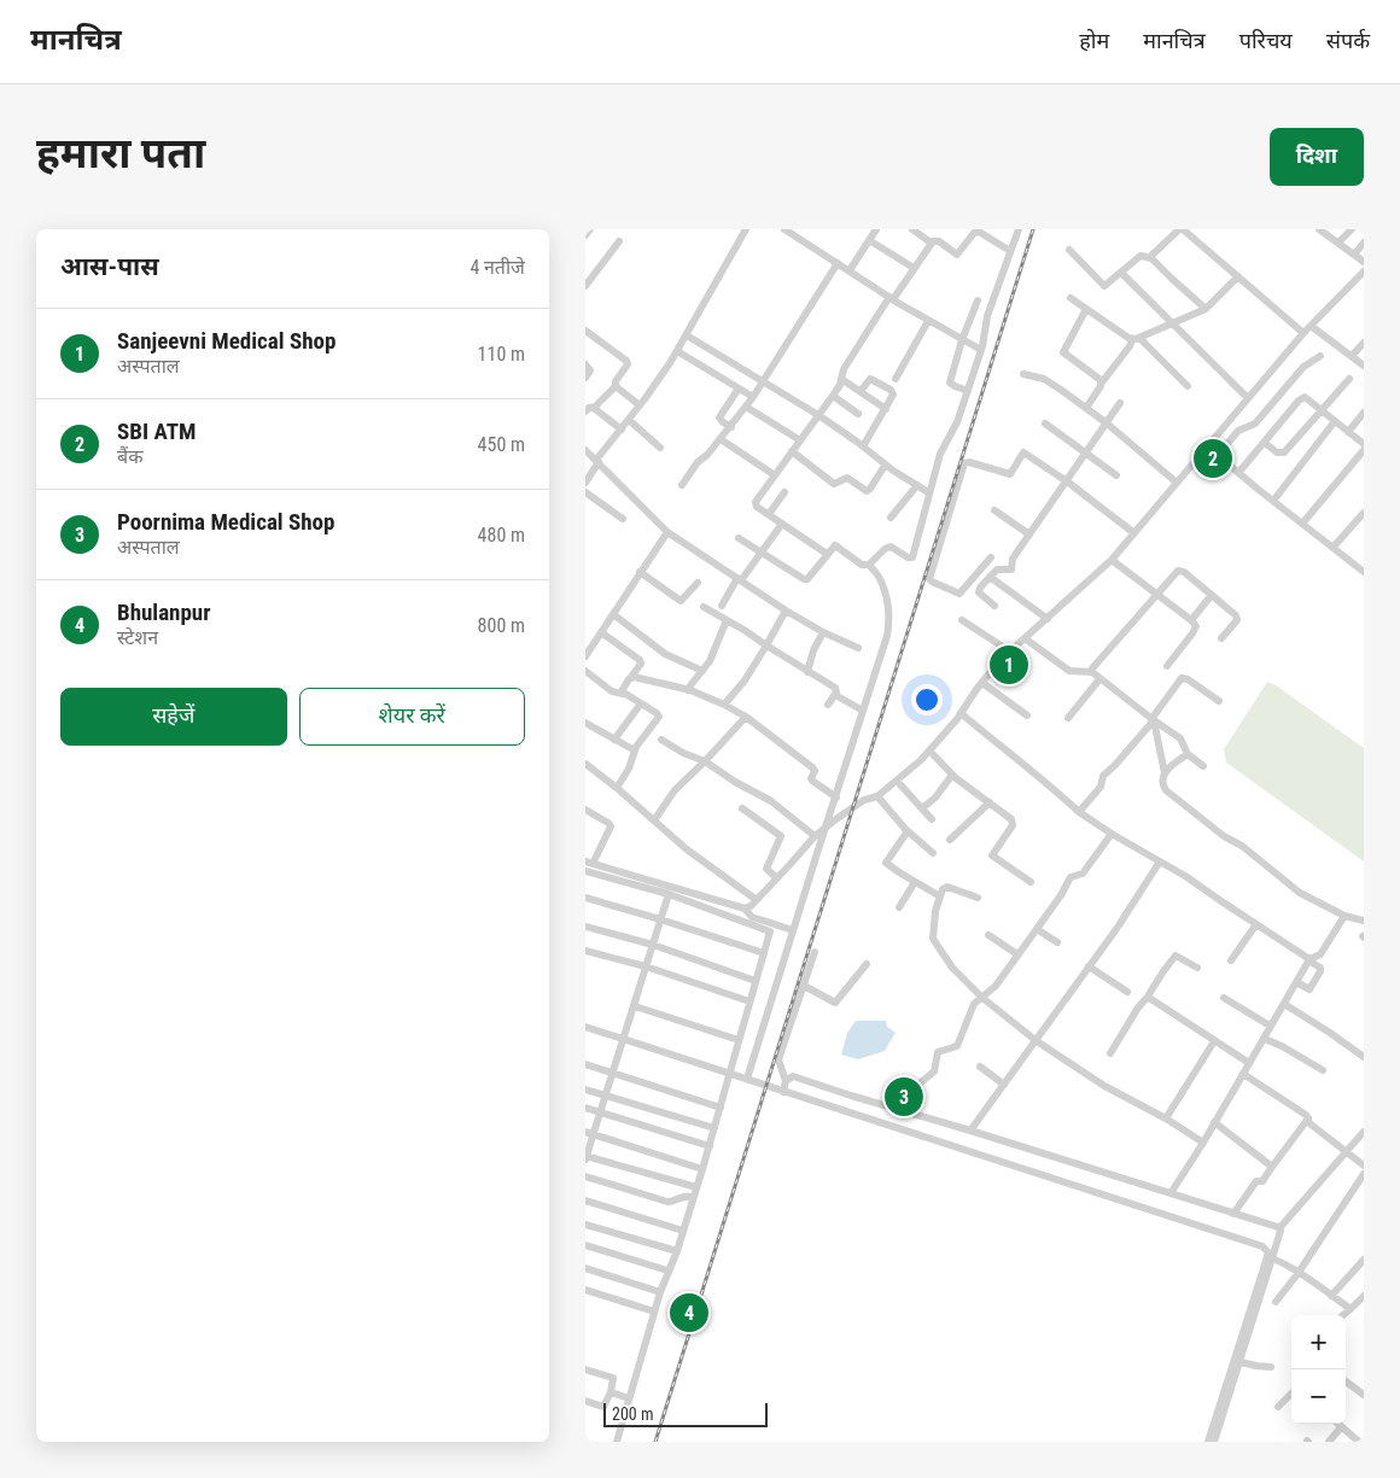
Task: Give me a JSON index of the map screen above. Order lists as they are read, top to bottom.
{
  "scale_bar": "200 m",
  "page": {
    "header": "मानचित्र",
    "nav": [
      "होम",
      "मानचित्र",
      "परिचय",
      "संपर्क"
    ],
    "buttons": [
      "दिशा",
      ["सहेजें", "शेयर करें"]
    ],
    "title": "हमारा पता",
    "heading": ["आस-पास", "4 नतीजे"],
    "list": [
      {
        "mark": "1",
        "name": "Sanjeevni Medical Shop",
        "note": "अस्पताल",
        "value": "110 m"
      },
      {
        "mark": "2",
        "name": "SBI ATM",
        "note": "बैंक",
        "value": "450 m"
      },
      {
        "mark": "3",
        "name": "Poornima Medical Shop",
        "note": "अस्पताल",
        "value": "480 m"
      },
      {
        "mark": "4",
        "name": "Bhulanpur",
        "note": "स्टेशन",
        "value": "800 m"
      }
    ],
    "pins": [
      "2",
      "1",
      "3",
      "4"
    ],
    "map_buttons": ["+", "−"],
    "scale": "200 m"
  }
}
